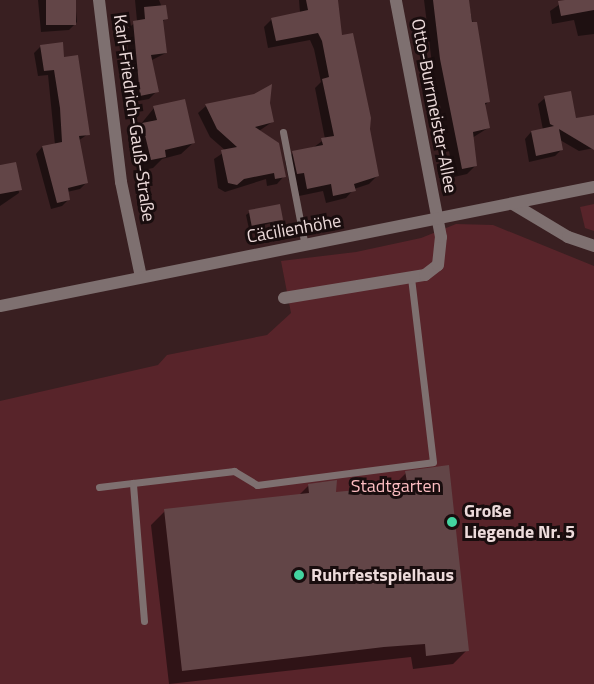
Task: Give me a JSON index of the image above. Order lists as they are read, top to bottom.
{
  "streets": {
    "street": ["Otto-Burrmeister-Allee", "Karl-Friedrich-Gauß-Straße", "Cäcilienhöhe"]
  },
  "crossings": [
    ["Otto-Burrmeister-Allee", "Cäcilienhöhe"],
    ["Karl-Friedrich-Gauß-Straße", "Cäcilienhöhe"]
  ],
  "parks": ["Stadtgarten"],
  "places": ["Große Liegende Nr. 5", "Ruhrfestspielhaus"]
}
